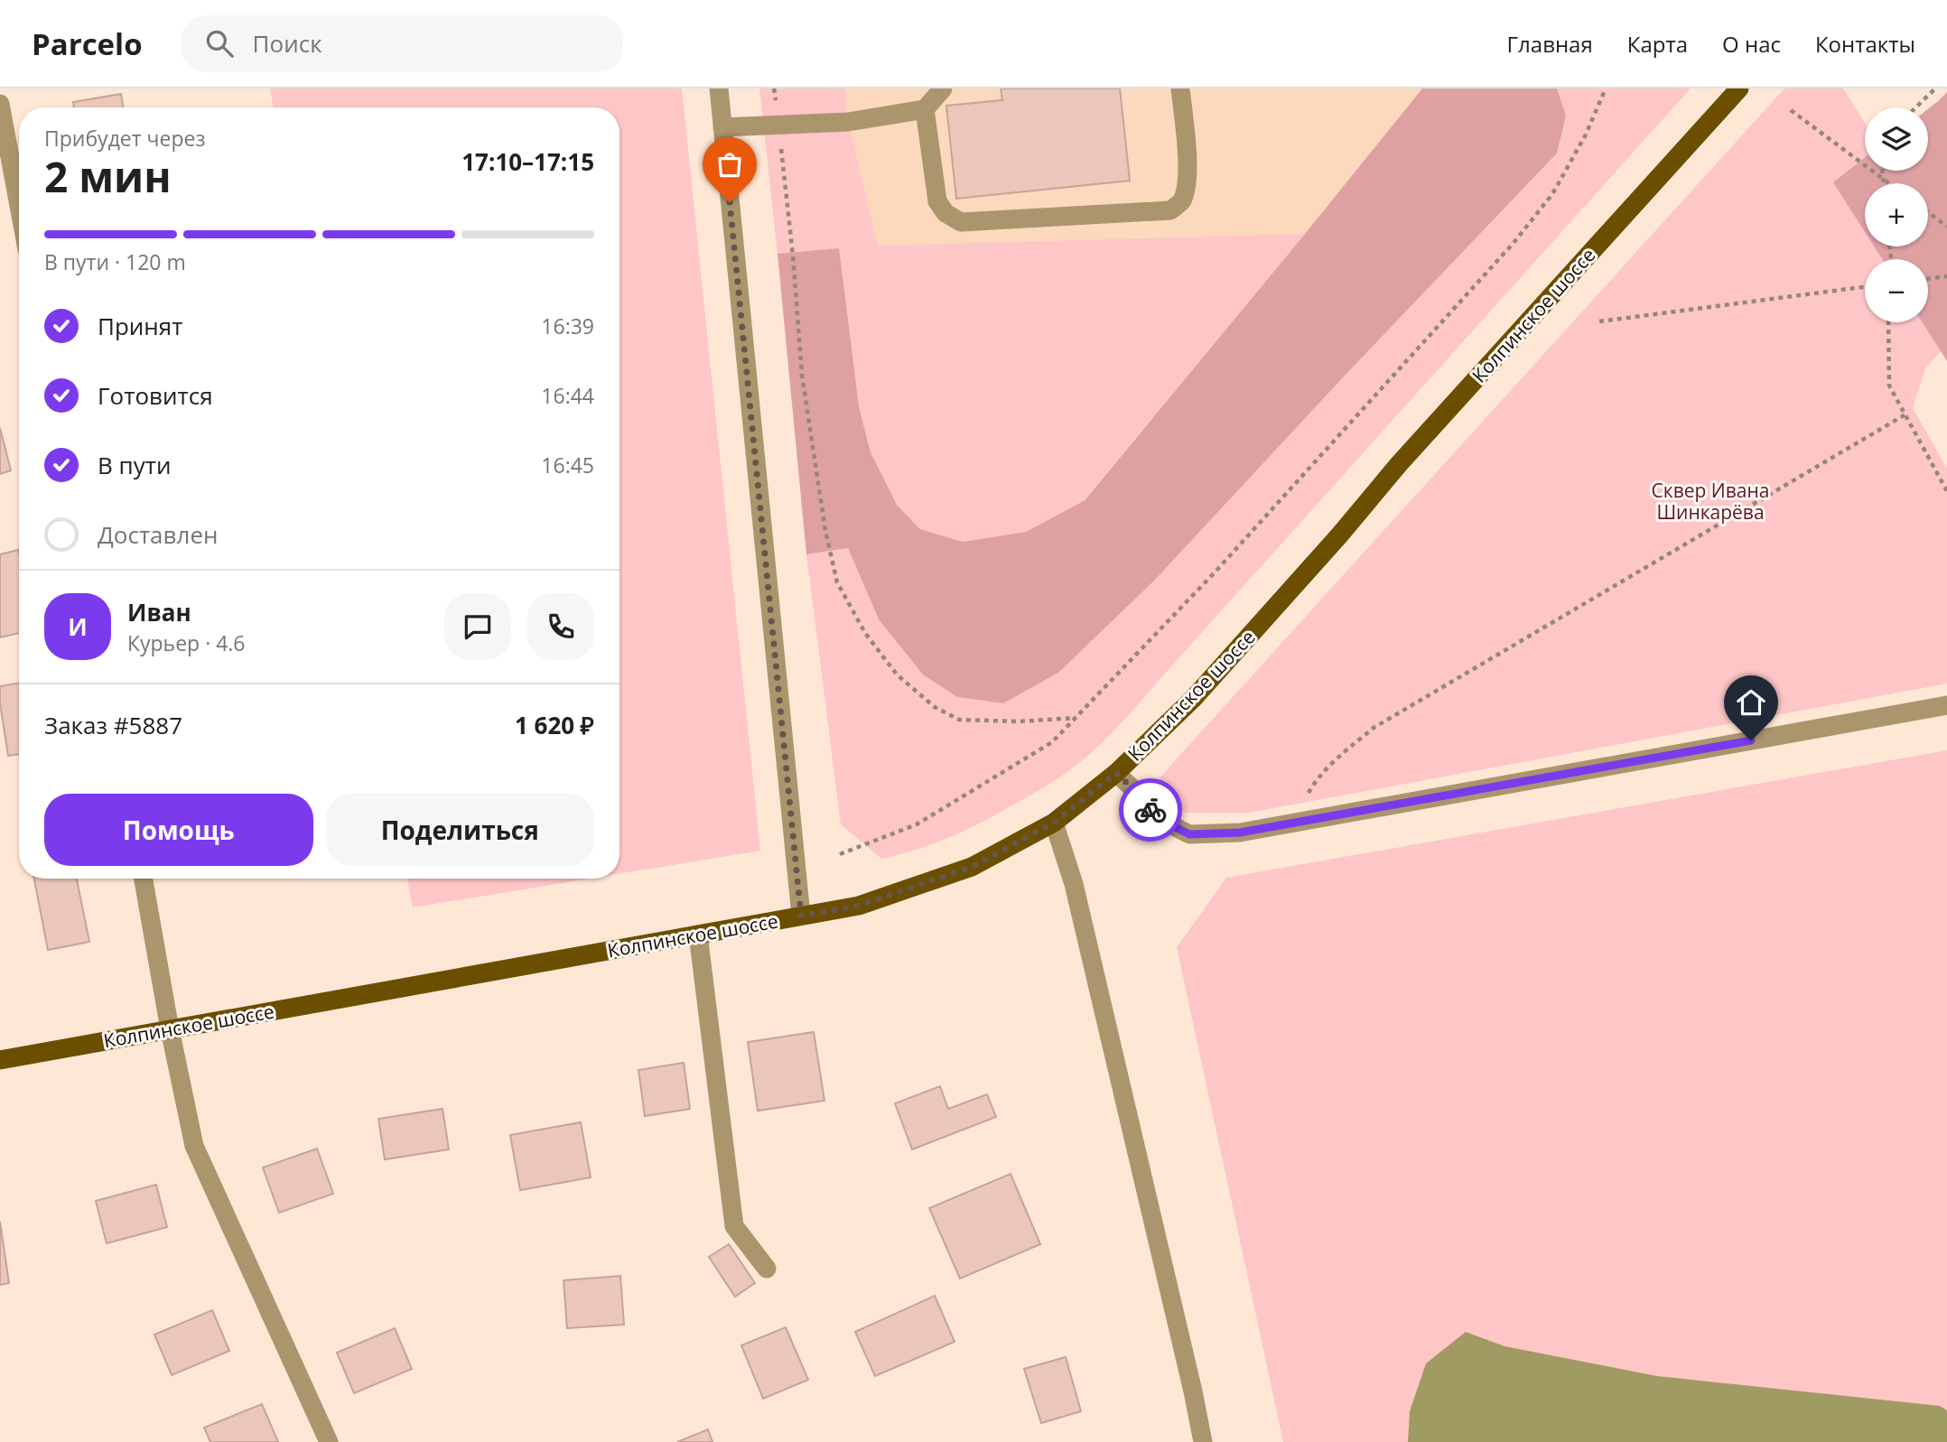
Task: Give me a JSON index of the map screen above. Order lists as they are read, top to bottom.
{
  "streets": {
    "main road": ["Колпинское шоссе"]
  },
  "parks": ["Сквер Ивана Шинкарёва"],
  "page": {
    "header": "Parcelo",
    "search": "Поиск",
    "nav": [
      "Главная",
      "Карта",
      "О нас",
      "Контакты"
    ],
    "map_buttons": ["+", "−"],
    "heading": ["2 мин", "Прибудет через", "17:10–17:15"],
    "panel": [
      "Иван",
      "Курьер · 4.6",
      "Заказ #5887",
      "1 620 ₽"
    ],
    "bar": "В пути · 120 m",
    "list": [
      ["Принят", "16:39"],
      ["Готовится", "16:44"],
      ["В пути", "16:45"],
      "Доставлен"
    ],
    "round": "И",
    "buttons": ["Помощь", "Поделиться"]
  }
}
